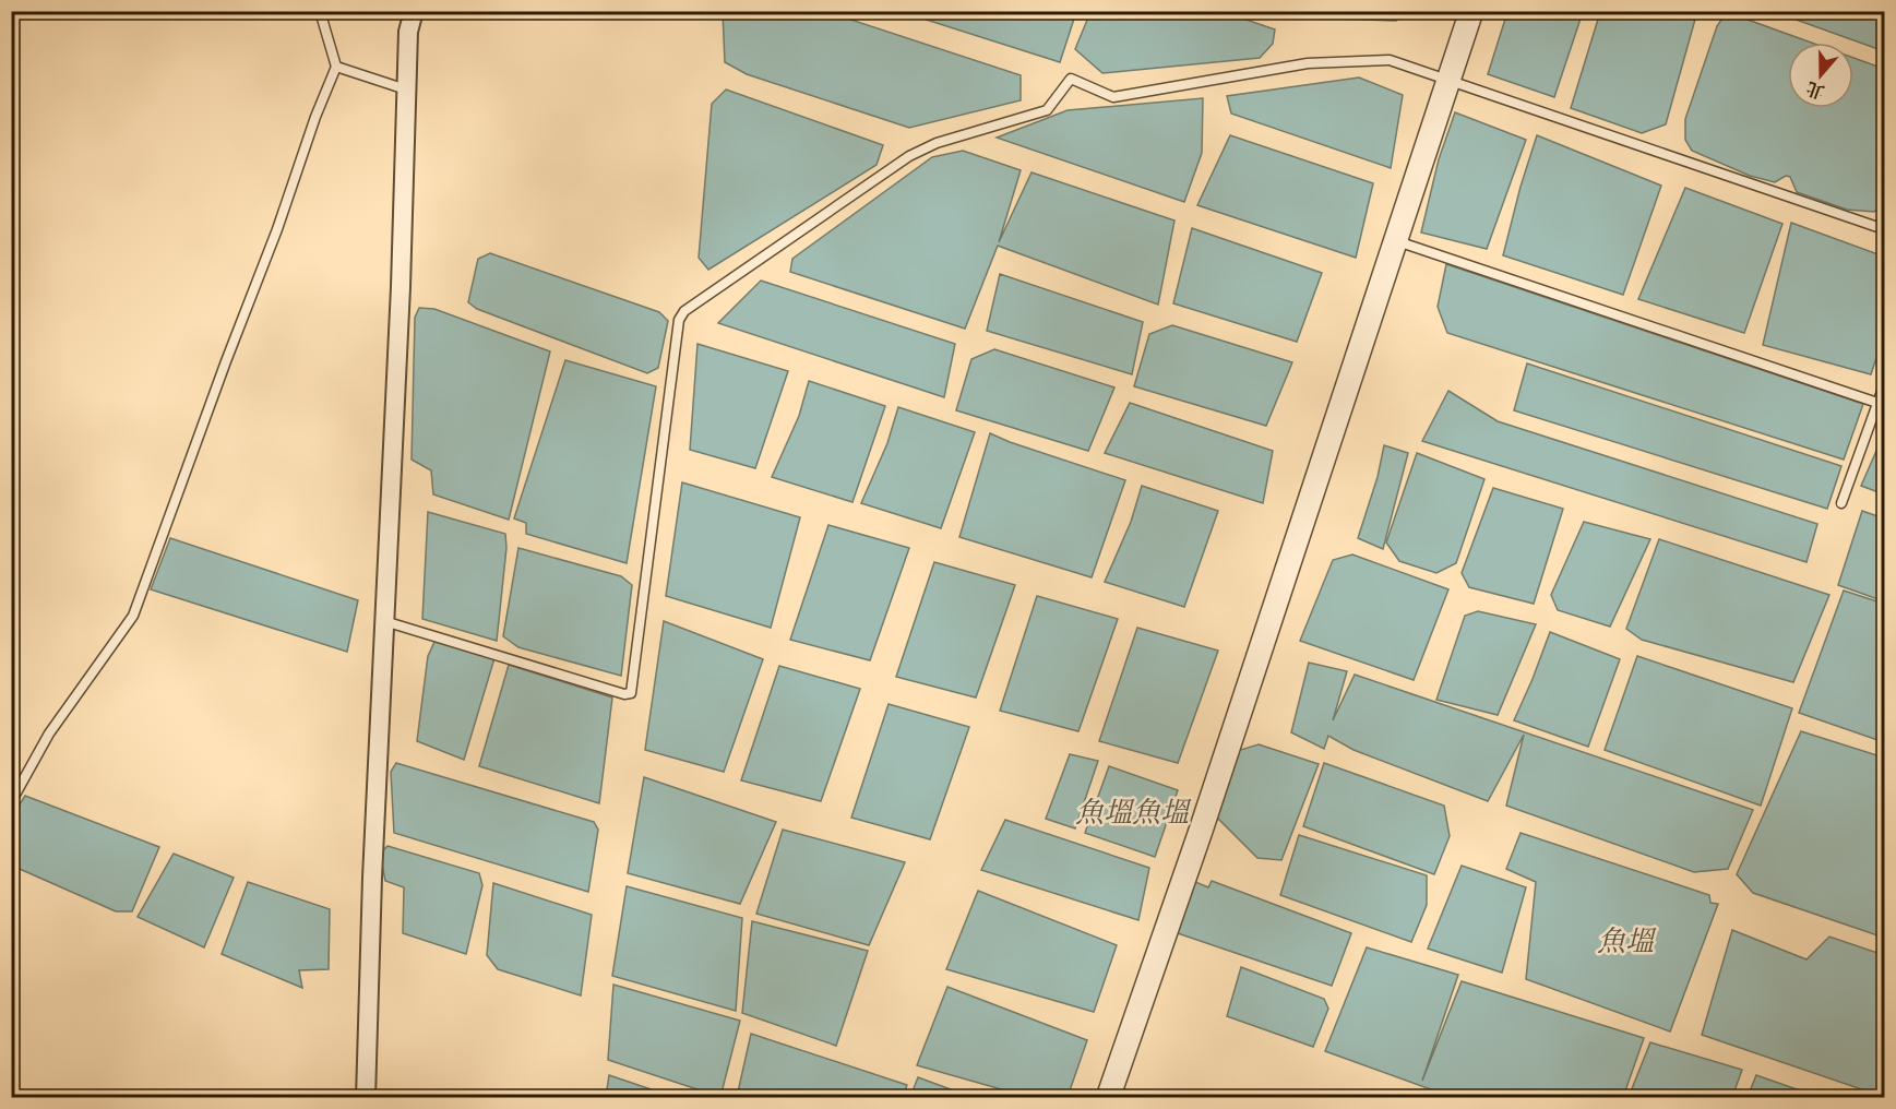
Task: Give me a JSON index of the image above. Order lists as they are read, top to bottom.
{
  "water": ["魚塭魚塭", "魚塭"],
  "north": "bottom"
}
